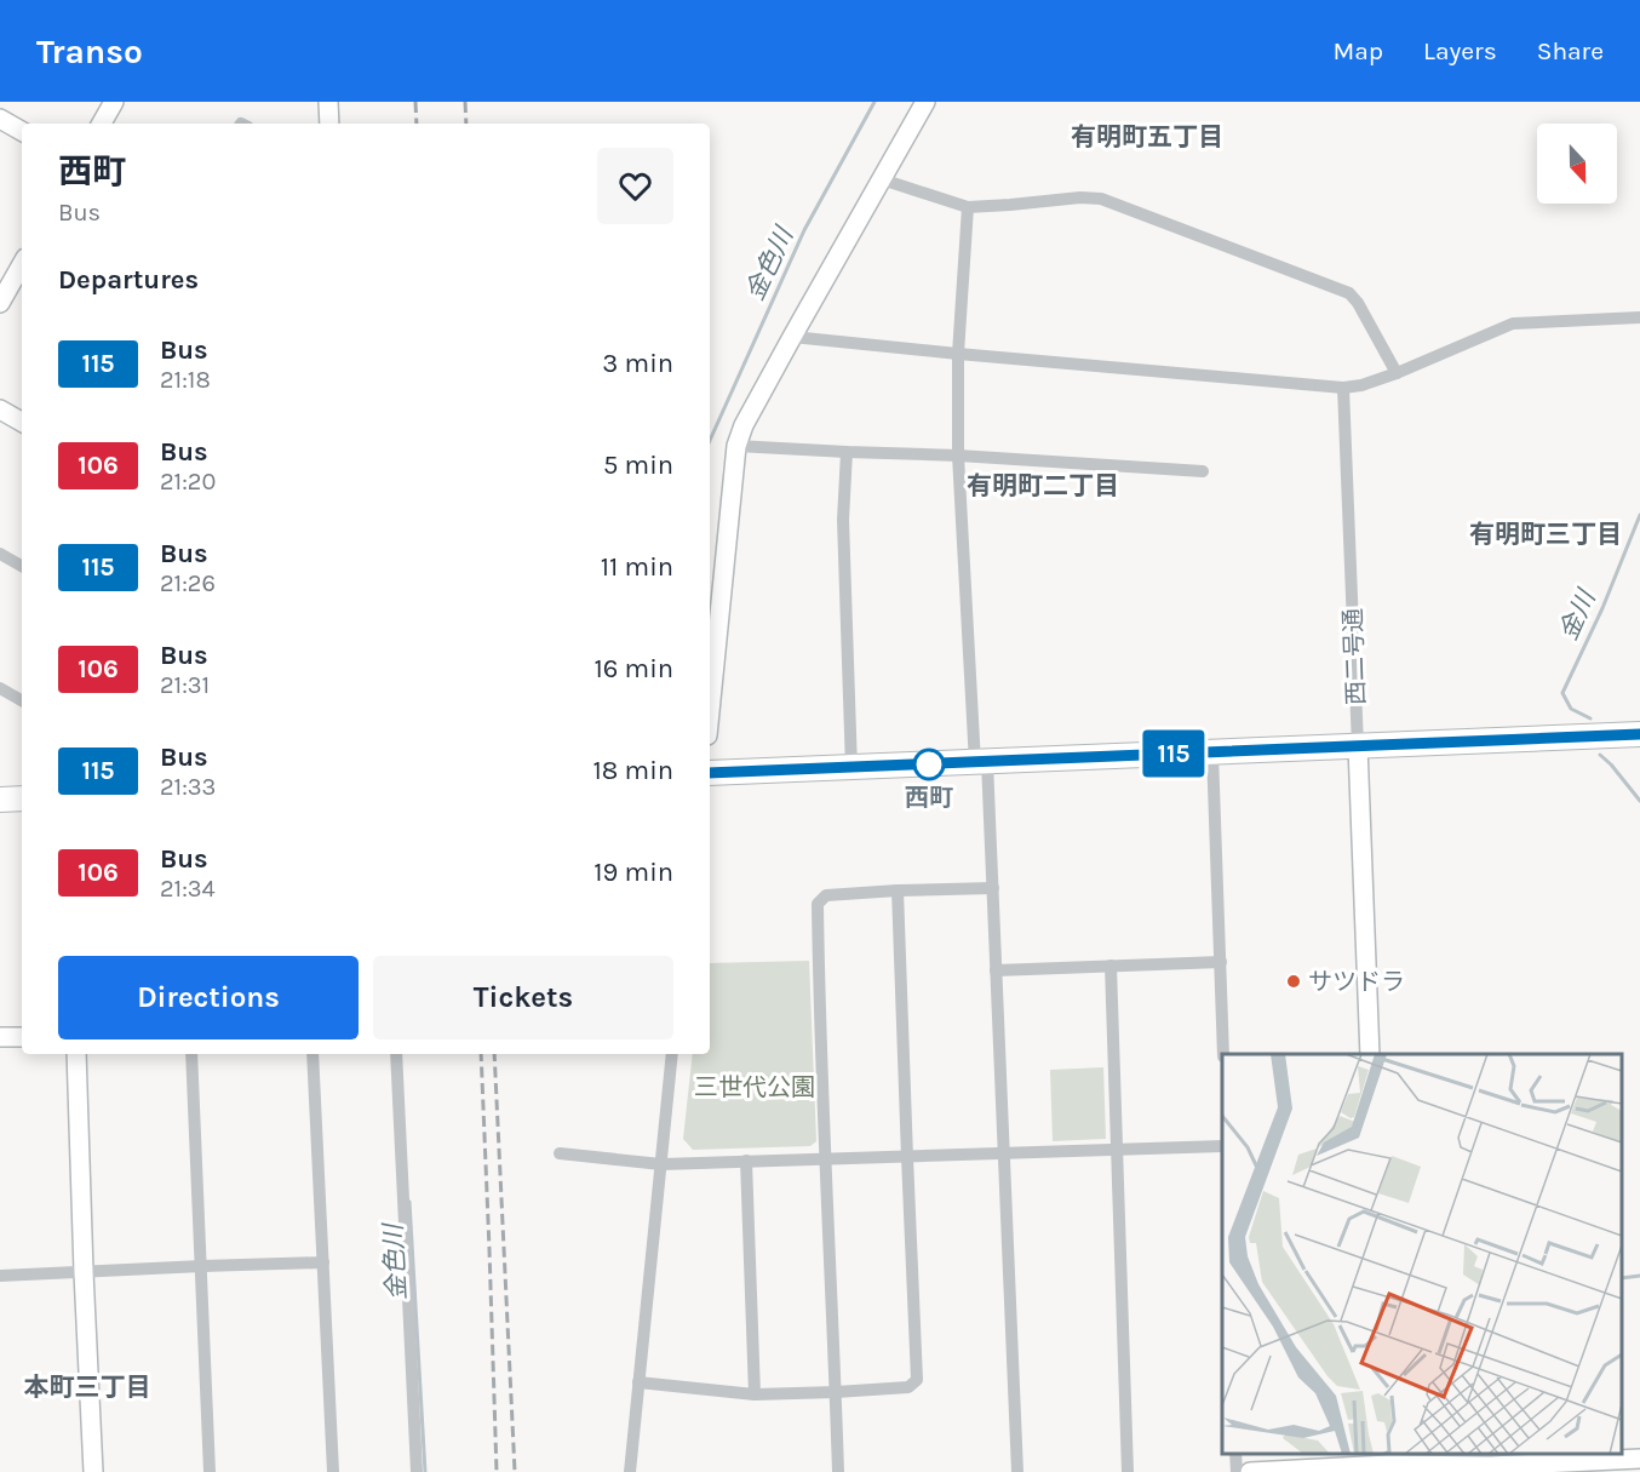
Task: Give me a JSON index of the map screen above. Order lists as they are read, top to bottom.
{
  "streets": {
    "street": ["西二号通"]
  },
  "districts": [
    "有明町五丁目",
    "有明町二丁目",
    "有明町三丁目",
    "本町三丁目"
  ],
  "water": ["金色川", "金川"],
  "parks": ["三世代公園"],
  "places": ["西町", "サツドラ"],
  "lines": ["bus line 115"],
  "north": "bottom",
  "page": {
    "header": "Transo",
    "nav": ["Map", "Layers", "Share"],
    "on_map": "115",
    "heading": [
      ["西町", "Bus"],
      "Departures"
    ],
    "list": [
      {
        "mark": "115",
        "name": "Bus",
        "note": "21:18",
        "value": "3 min"
      },
      {
        "mark": "106",
        "name": "Bus",
        "note": "21:20",
        "value": "5 min"
      },
      {
        "mark": "115",
        "name": "Bus",
        "note": "21:26",
        "value": "11 min"
      },
      {
        "mark": "106",
        "name": "Bus",
        "note": "21:31",
        "value": "16 min"
      },
      {
        "mark": "115",
        "name": "Bus",
        "note": "21:33",
        "value": "18 min"
      },
      {
        "mark": "106",
        "name": "Bus",
        "note": "21:34",
        "value": "19 min"
      }
    ],
    "buttons": ["Directions", "Tickets"]
  }
}
